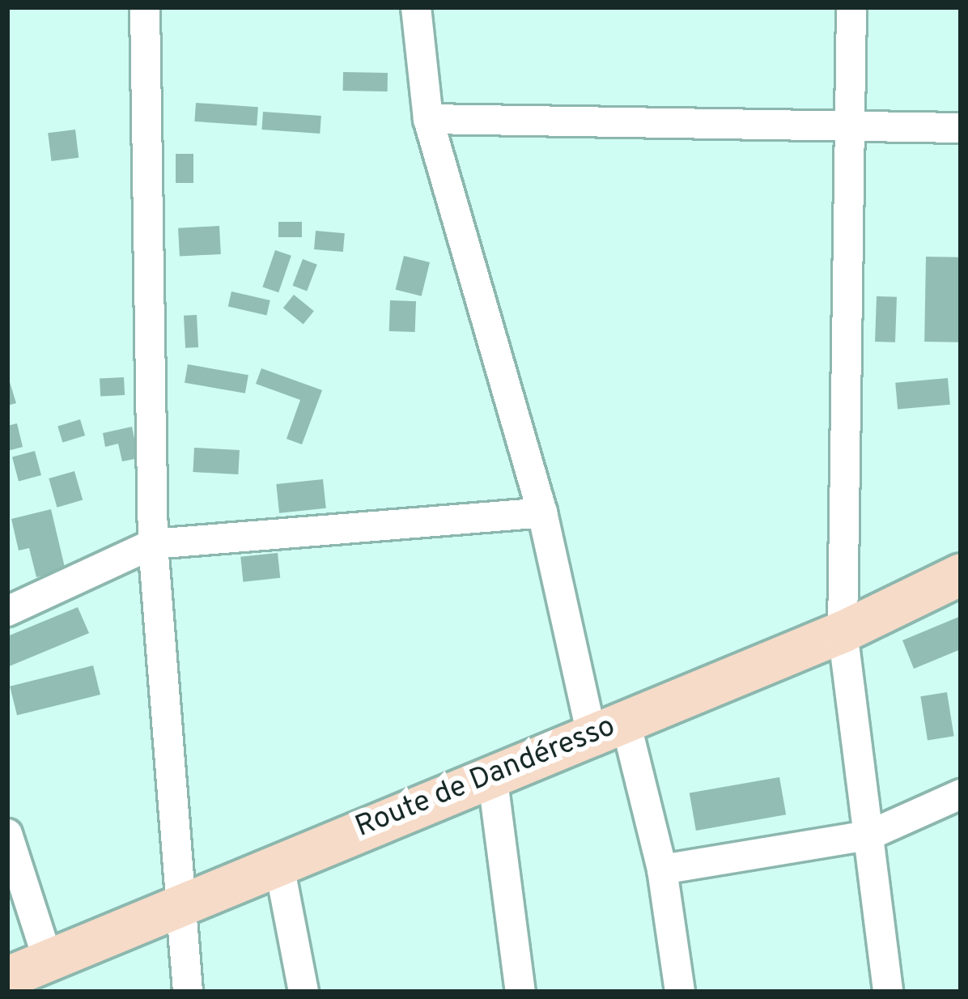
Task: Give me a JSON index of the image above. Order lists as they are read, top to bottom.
{
  "streets": {
    "street": ["Route de Dandéresso"]
  }
}
